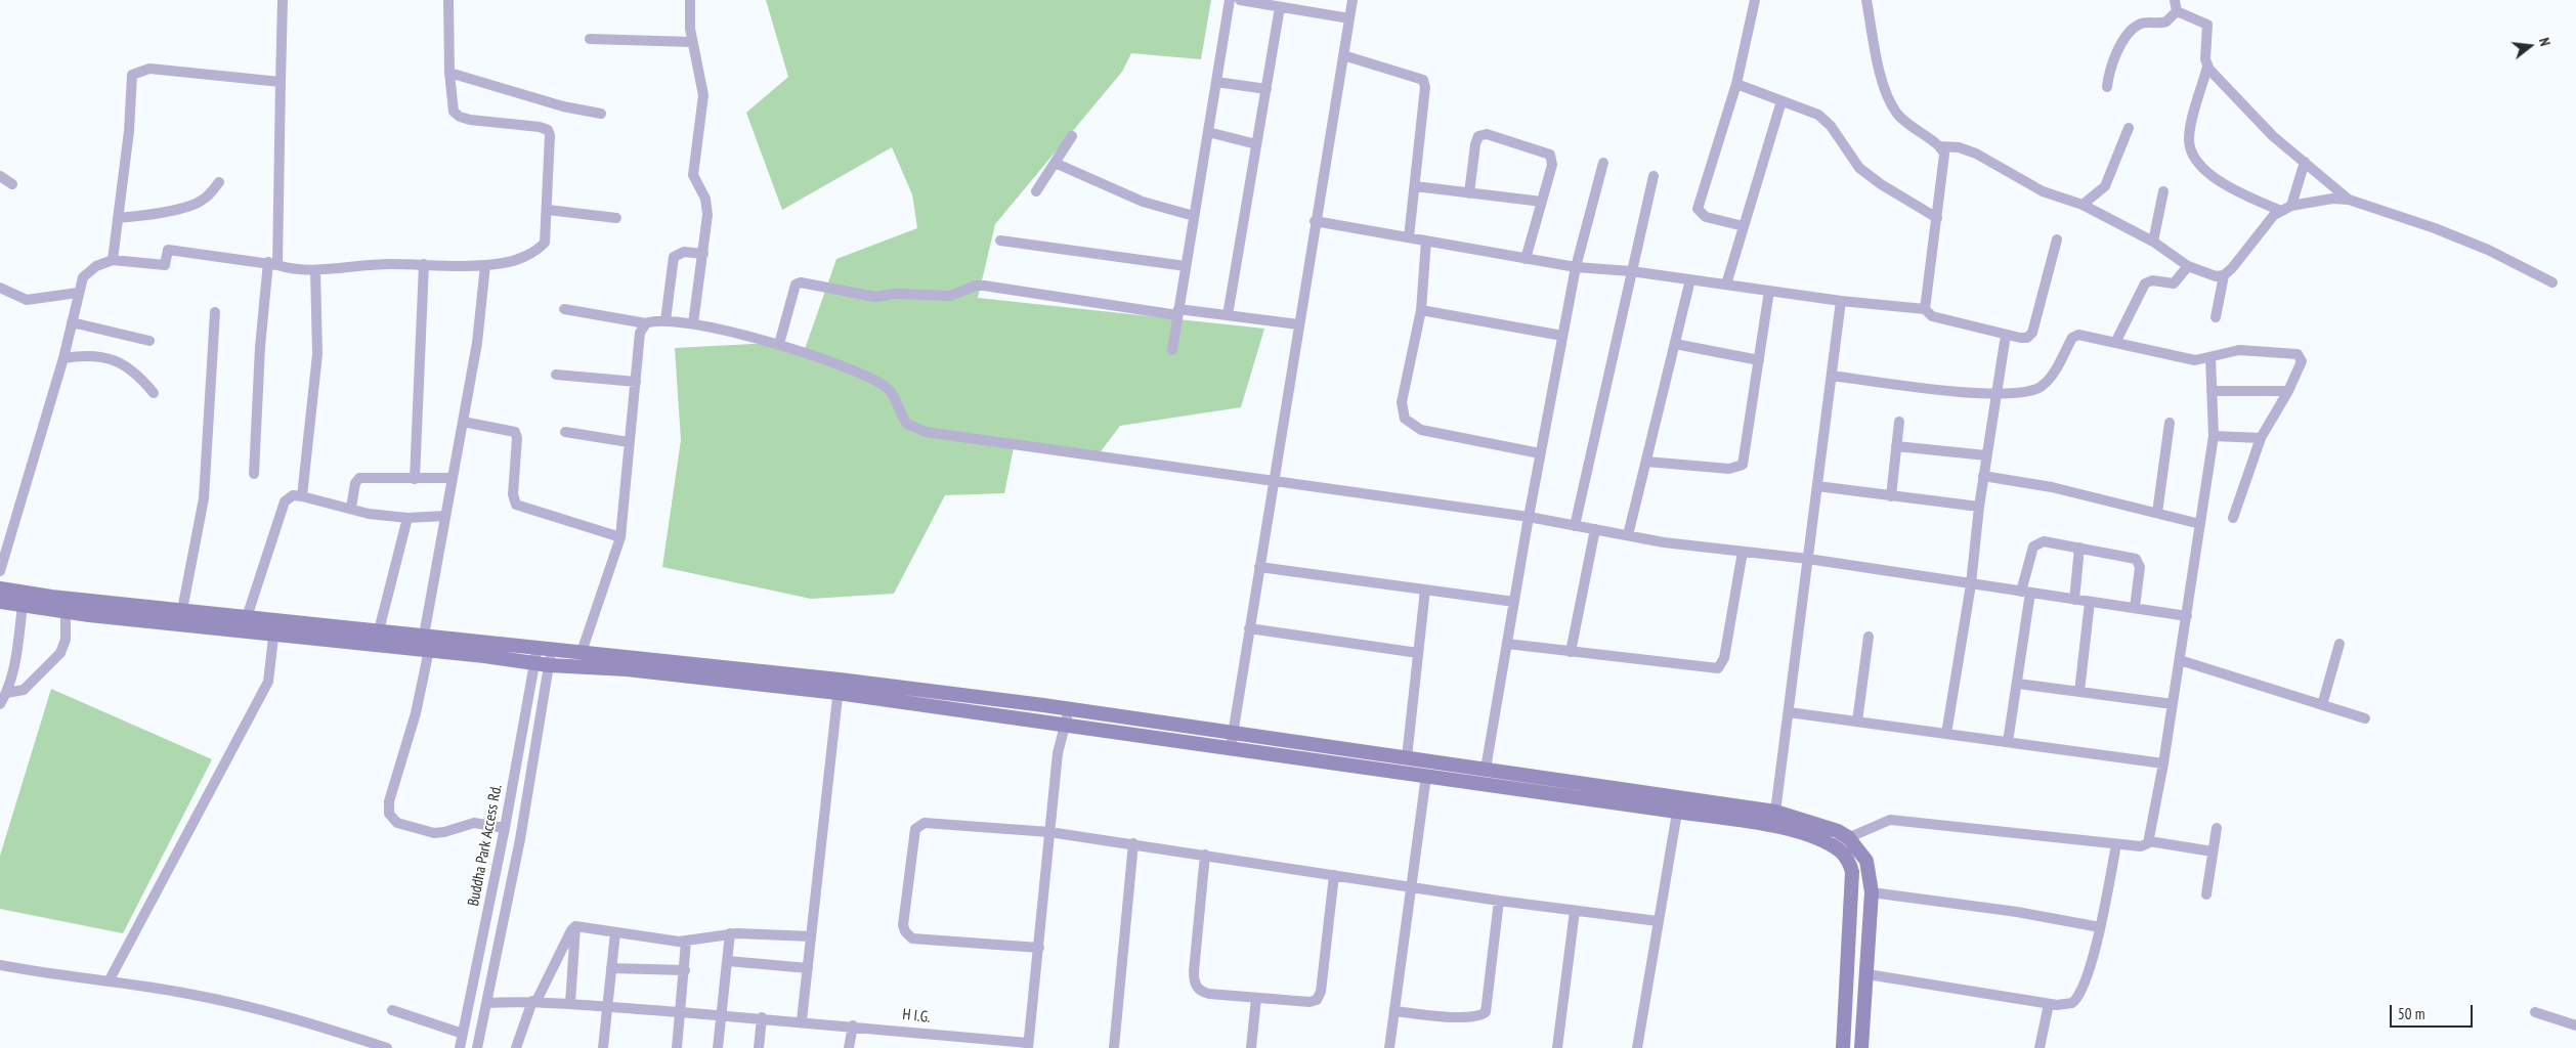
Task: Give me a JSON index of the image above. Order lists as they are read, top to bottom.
{
  "streets": {
    "street": ["Buddha Park Access Rd.", "H I.G."]
  },
  "crossings": [
    ["Buddha Park Access Rd.", "H I.G."]
  ],
  "scale_bar": "50 m",
  "north": "right"
}
